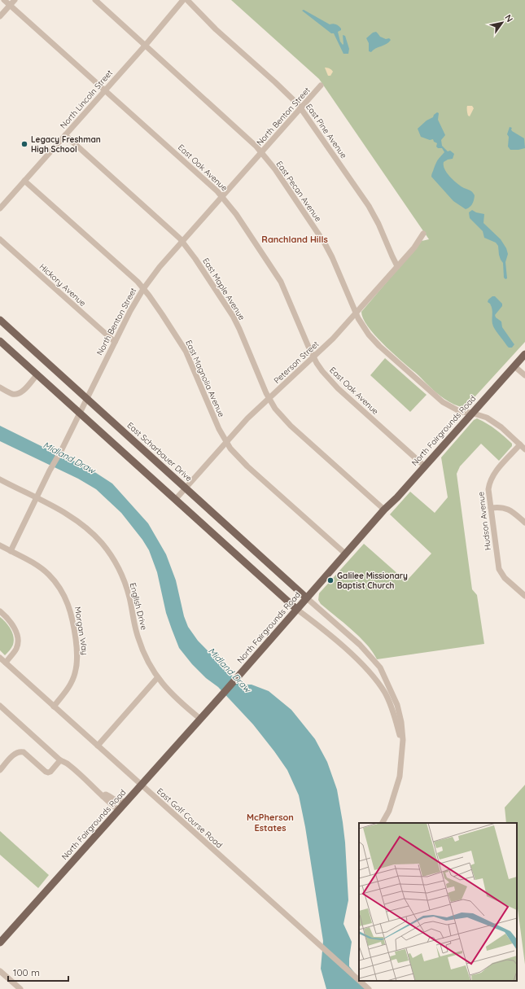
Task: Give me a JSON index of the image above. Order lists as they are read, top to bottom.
{
  "streets": {
    "main road": ["North Fairgrounds Road", "East Scharbauer Drive"],
    "street": [
      "North Lincoln Street",
      "North Benton Street",
      "East Pine Avenue",
      "East Oak Avenue",
      "East Pecan Avenue",
      "Hickory Avenue",
      "East Maple Avenue",
      "Peterson Street",
      "East Magnolia Avenue",
      "Hudson Avenue",
      "English Drive",
      "Morgan Way",
      "East Golf Course Road"
    ]
  },
  "crossings": [
    ["North Lincoln Street", "East Oak Avenue"],
    ["North Lincoln Street", "East Pecan Avenue"],
    ["North Lincoln Street", "East Maple Avenue"],
    ["North Lincoln Street", "East Magnolia Avenue"],
    ["North Benton Street", "East Pine Avenue"],
    ["North Benton Street", "East Oak Avenue"],
    ["North Benton Street", "East Pecan Avenue"],
    ["North Benton Street", "Hickory Avenue"],
    ["North Benton Street", "East Maple Avenue"],
    ["North Benton Street", "East Magnolia Avenue"],
    ["North Benton Street", "East Scharbauer Drive"],
    ["North Benton Street", "English Drive"],
    ["North Benton Street", "Morgan Way"],
    ["East Pine Avenue", "Peterson Street"],
    ["East Oak Avenue", "Peterson Street"],
    ["East Oak Avenue", "North Fairgrounds Road"],
    ["East Pecan Avenue", "Peterson Street"],
    ["East Pecan Avenue", "North Fairgrounds Road"],
    ["East Pecan Avenue", "Hudson Avenue"],
    ["East Maple Avenue", "Peterson Street"],
    ["East Maple Avenue", "North Fairgrounds Road"],
    ["Peterson Street", "East Magnolia Avenue"],
    ["Peterson Street", "East Scharbauer Drive"],
    ["East Magnolia Avenue", "North Fairgrounds Road"],
    ["North Fairgrounds Road", "East Scharbauer Drive"],
    ["North Fairgrounds Road", "English Drive"],
    ["North Fairgrounds Road", "East Golf Course Road"],
    ["Morgan Way", "East Golf Course Road"]
  ],
  "districts": ["Ranchland Hills", "McPherson Estates"],
  "water": ["Midland Draw"],
  "places": ["Legacy Freshman High School", "Galilee Missionary Baptist Church"],
  "scale_bar": "100 m",
  "north": "top right"
}
